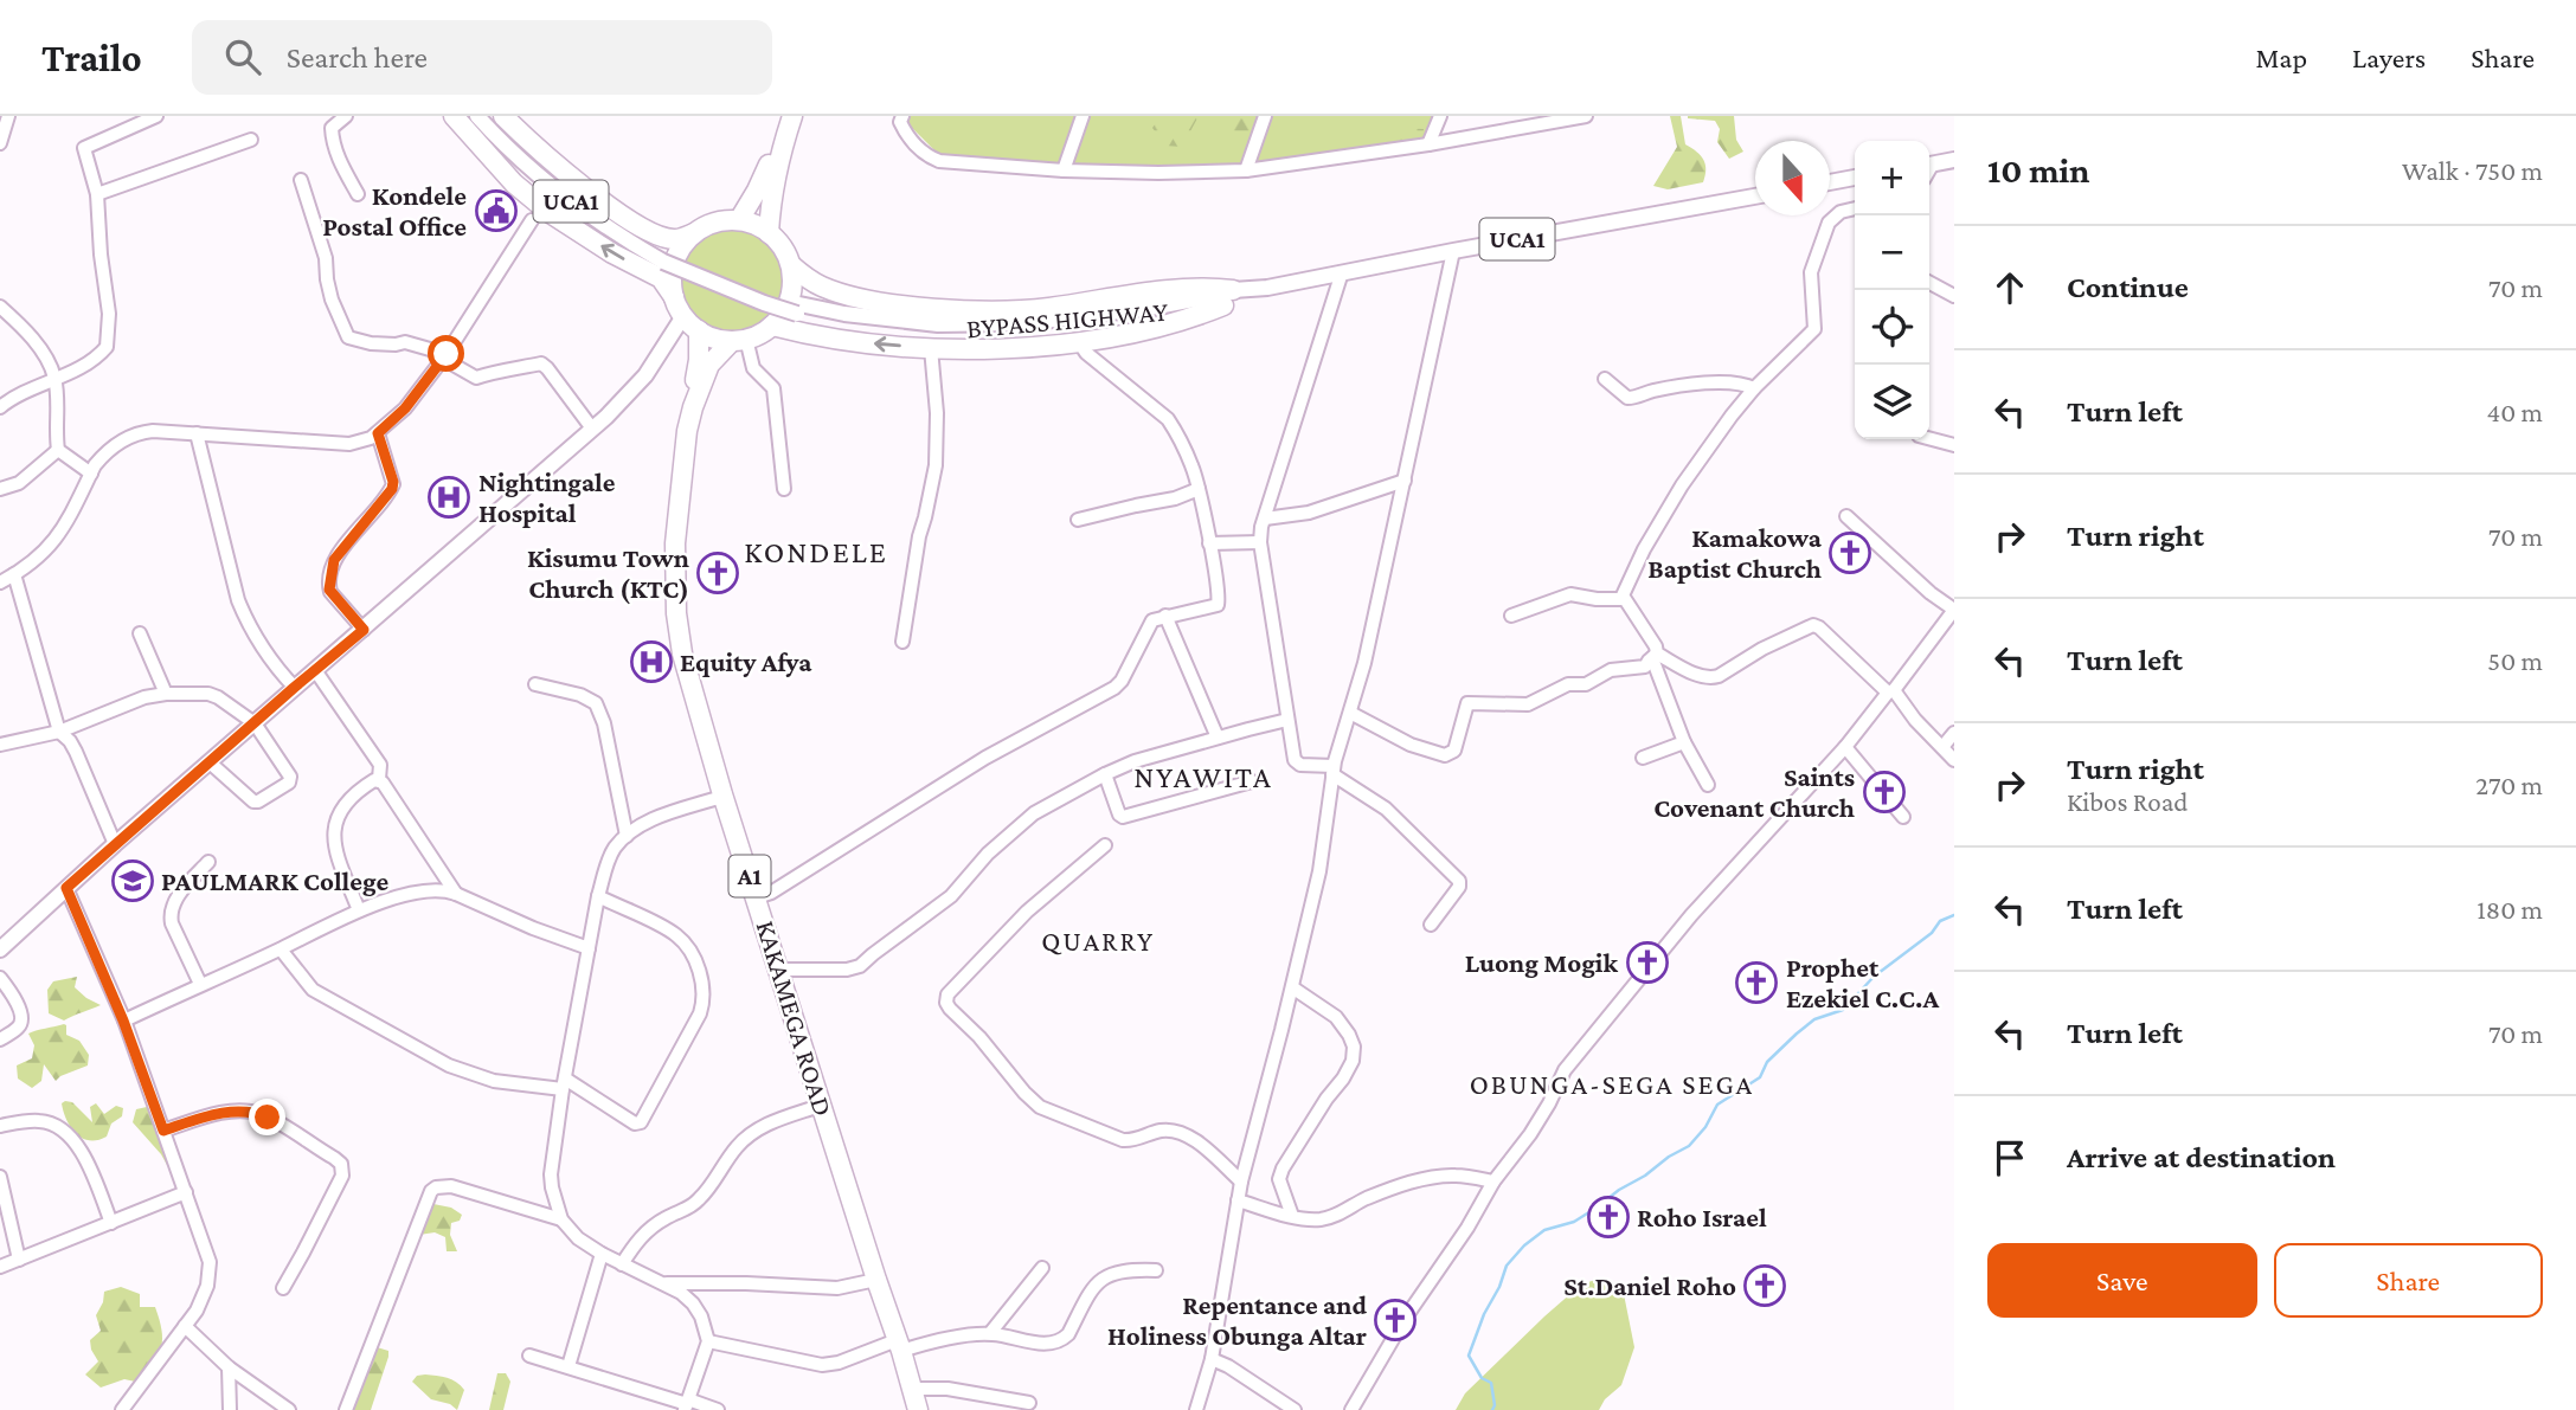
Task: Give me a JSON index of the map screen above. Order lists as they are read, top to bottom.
{
  "streets": {
    "highway": ["A1", "KAKAMEGA ROAD"],
    "main road": ["UCA1", "BYPASS HIGHWAY"]
  },
  "crossings": [
    ["A1", "KAKAMEGA ROAD"]
  ],
  "districts": [
    "KONDELE",
    "NYAWITA",
    "QUARRY",
    "OBUNGA-SEGA SEGA"
  ],
  "places": {
    "public building": ["Kondele Postal Office"],
    "hospital": ["Nightingale Hospital", "Equity Afya"],
    "church": [
      "Kamakowa Baptist Church",
      "Kisumu Town Church (KTC)",
      "Saints Covenant Church",
      "Luong Mogik",
      "Prophet Ezekiel C.C.A",
      "Roho Israel",
      "St.Daniel Roho",
      "Repentance and Holiness Obunga Altar"
    ],
    "school or university": ["PAULMARK College"]
  },
  "north": "bottom",
  "page": {
    "header": "Trailo",
    "search": "Search here",
    "nav": ["Map", "Layers", "Share"],
    "heading": ["10 min", "Walk · 750 m"],
    "map_buttons": ["+", "−"],
    "list": [
      ["Continue", "70 m"],
      ["Turn left", "40 m"],
      ["Turn right", "70 m"],
      ["Turn left", "50 m"],
      ["Turn right", "Kibos Road", "270 m"],
      ["Turn left", "180 m"],
      ["Turn left", "70 m"],
      "Arrive at destination"
    ],
    "buttons": ["Save", "Share"]
  }
}
